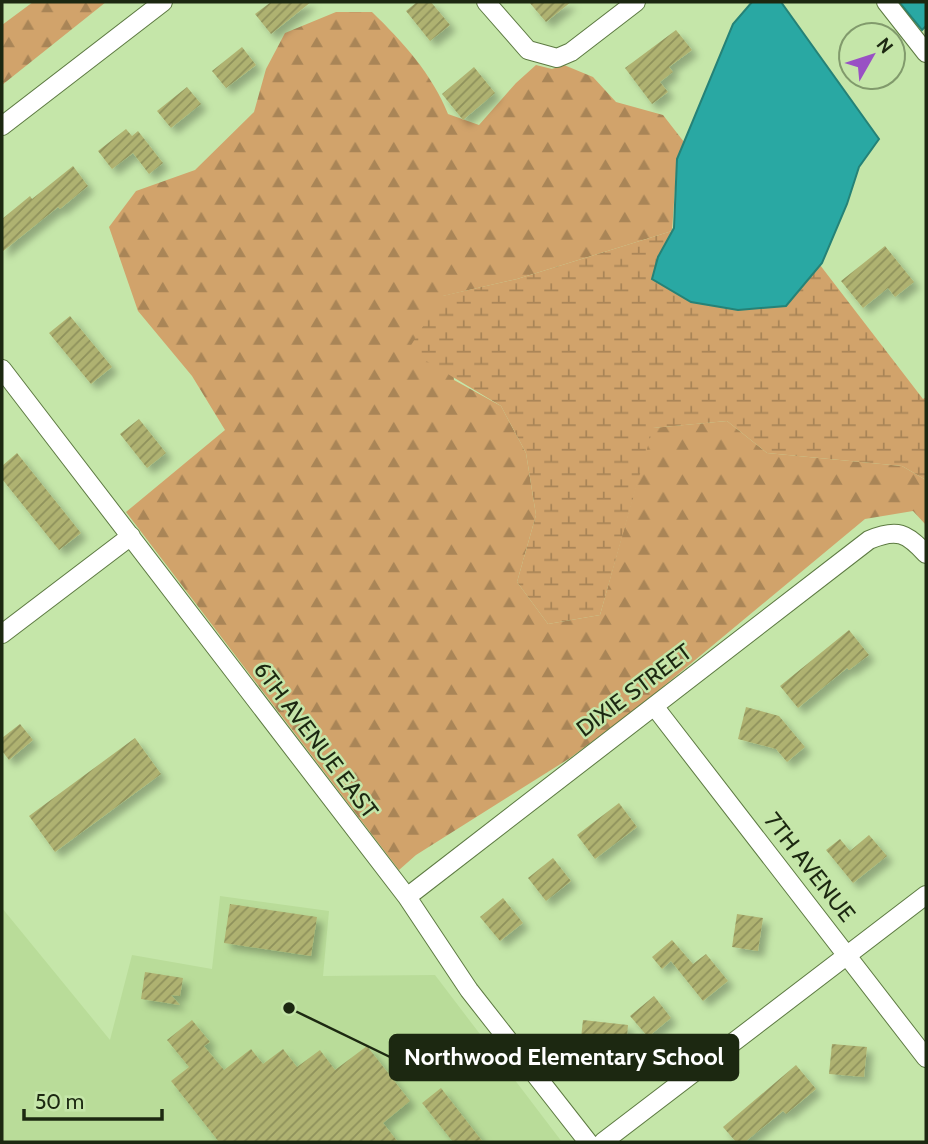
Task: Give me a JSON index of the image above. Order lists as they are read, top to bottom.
{
  "streets": {
    "street": ["DIXIE STREET", "6TH AVENUE EAST", "7TH AVENUE"]
  },
  "crossings": [
    ["DIXIE STREET", "6TH AVENUE EAST"],
    ["DIXIE STREET", "7TH AVENUE"]
  ],
  "places": ["Northwood Elementary School"],
  "scale_bar": "50 m",
  "north": "top right"
}
